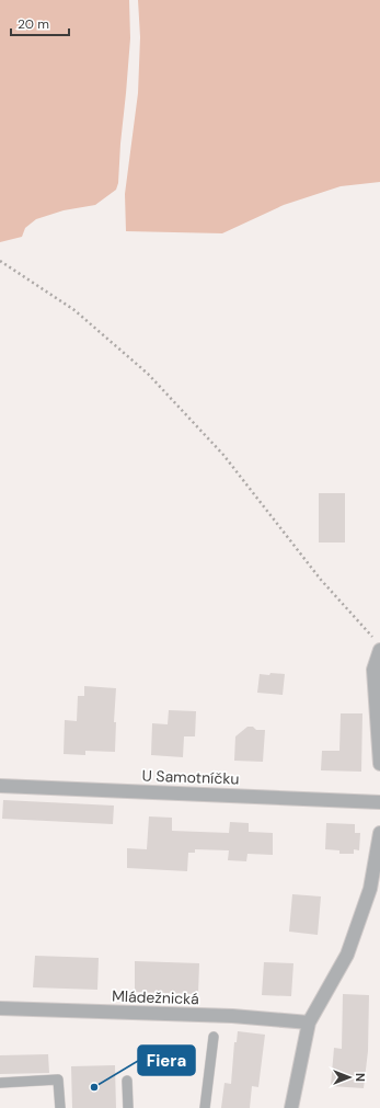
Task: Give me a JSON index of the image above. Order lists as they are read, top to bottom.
{
  "streets": {
    "street": ["U Samotníčku", "Mládežnická"]
  },
  "places": ["Fiera"],
  "scale_bar": "20 m",
  "north": "right"
}
